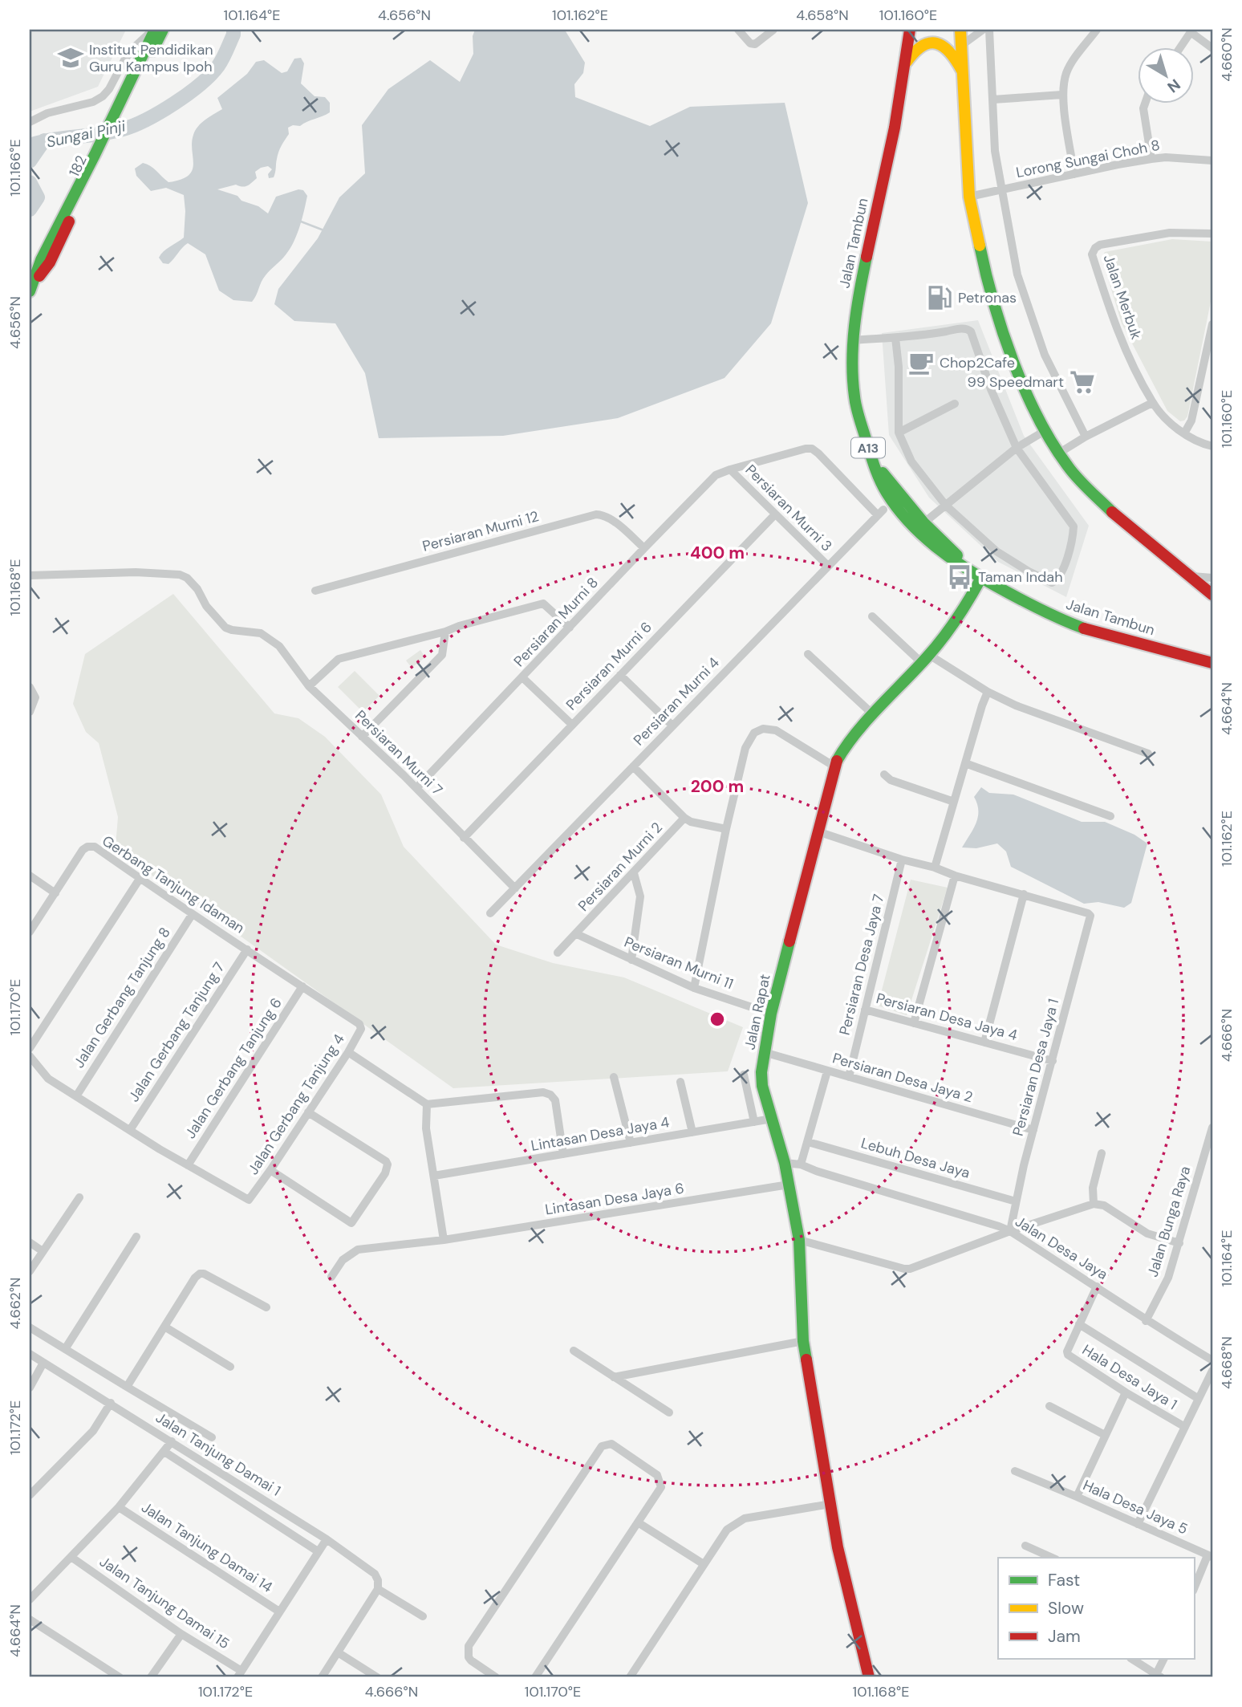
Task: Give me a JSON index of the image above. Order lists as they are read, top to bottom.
{
  "streets": {
    "main road": [
      "182",
      "Jalan Tambun",
      "A13",
      "Jalan Rapat"
    ],
    "street": [
      "Lorong Sungai Choh 8",
      "Jalan Merbuk",
      "Persiaran Murni 3",
      "Persiaran Murni 12",
      "Persiaran Murni 8",
      "Persiaran Murni 6",
      "Persiaran Murni 4",
      "Persiaran Murni 7",
      "Persiaran Murni 2",
      "Gerbang Tanjung Idaman",
      "Persiaran Murni 11",
      "Persiaran Desa Jaya 7",
      "Jalan Gerbang Tanjung 8",
      "Persiaran Desa Jaya 4",
      "Jalan Gerbang Tanjung 7",
      "Persiaran Desa Jaya 1",
      "Jalan Gerbang Tanjung 6",
      "Persiaran Desa Jaya 2",
      "Jalan Gerbang Tanjung 4",
      "Lintasan Desa Jaya 4",
      "Lebuh Desa Jaya",
      "Lintasan Desa Jaya 6",
      "Jalan Bunga Raya",
      "Jalan Desa Jaya",
      "Hala Desa Jaya 1",
      "Jalan Tanjung Damai 1",
      "Hala Desa Jaya 5",
      "Jalan Tanjung Damai 14",
      "Jalan Tanjung Damai 15"
    ]
  },
  "crossings": [
    ["Jalan Tambun", "Jalan Rapat"],
    ["Persiaran Murni 3", "Persiaran Murni 8"],
    ["Persiaran Murni 3", "Persiaran Murni 6"],
    ["Persiaran Murni 3", "Persiaran Murni 4"],
    ["Persiaran Murni 12", "Persiaran Murni 8"],
    ["Persiaran Murni 8", "Persiaran Murni 7"],
    ["Persiaran Murni 6", "Persiaran Murni 7"],
    ["Persiaran Murni 4", "Persiaran Murni 7"],
    ["Persiaran Murni 2", "Persiaran Murni 11"],
    ["Gerbang Tanjung Idaman", "Jalan Gerbang Tanjung 8"],
    ["Gerbang Tanjung Idaman", "Jalan Gerbang Tanjung 7"],
    ["Gerbang Tanjung Idaman", "Jalan Gerbang Tanjung 6"],
    ["Gerbang Tanjung Idaman", "Jalan Gerbang Tanjung 4"],
    ["Persiaran Murni 11", "Jalan Rapat"],
    ["Persiaran Desa Jaya 7", "Persiaran Desa Jaya 4"],
    ["Persiaran Desa Jaya 7", "Persiaran Desa Jaya 2"],
    ["Jalan Rapat", "Persiaran Desa Jaya 2"],
    ["Jalan Rapat", "Lintasan Desa Jaya 4"],
    ["Jalan Rapat", "Lintasan Desa Jaya 6"],
    ["Jalan Rapat", "Jalan Desa Jaya"],
    ["Persiaran Desa Jaya 4", "Persiaran Desa Jaya 1"],
    ["Persiaran Desa Jaya 1", "Persiaran Desa Jaya 2"],
    ["Persiaran Desa Jaya 1", "Lebuh Desa Jaya"],
    ["Persiaran Desa Jaya 1", "Jalan Desa Jaya"],
    ["Jalan Gerbang Tanjung 6", "Jalan Gerbang Tanjung 4"],
    ["Jalan Bunga Raya", "Jalan Desa Jaya"],
    ["Jalan Desa Jaya", "Hala Desa Jaya 1"]
  ],
  "water": ["Sungai Pinji"],
  "places": {
    "school or university": ["Institut Pendidikan Guru Kampus Ipoh"],
    "fuel station": ["Petronas"],
    "cafe": ["Chop2Cafe"],
    "supermarket": ["99 Speedmart"],
    "bus stop": ["Taman Indah"]
  },
  "legend": ["Fast", "Slow", "Jam"],
  "north": "bottom right",
  "coordinates": [
    "101.164°E",
    "4.656°N",
    "101.162°E",
    "4.658°N",
    "101.160°E",
    "4.660°N",
    "101.166°E",
    "101.168°E",
    "4.664°N",
    "101.170°E",
    "4.666°N",
    "4.662°N",
    "4.668°N",
    "101.172°E"
  ],
  "rings": ["400 m", "200 m"]
}
